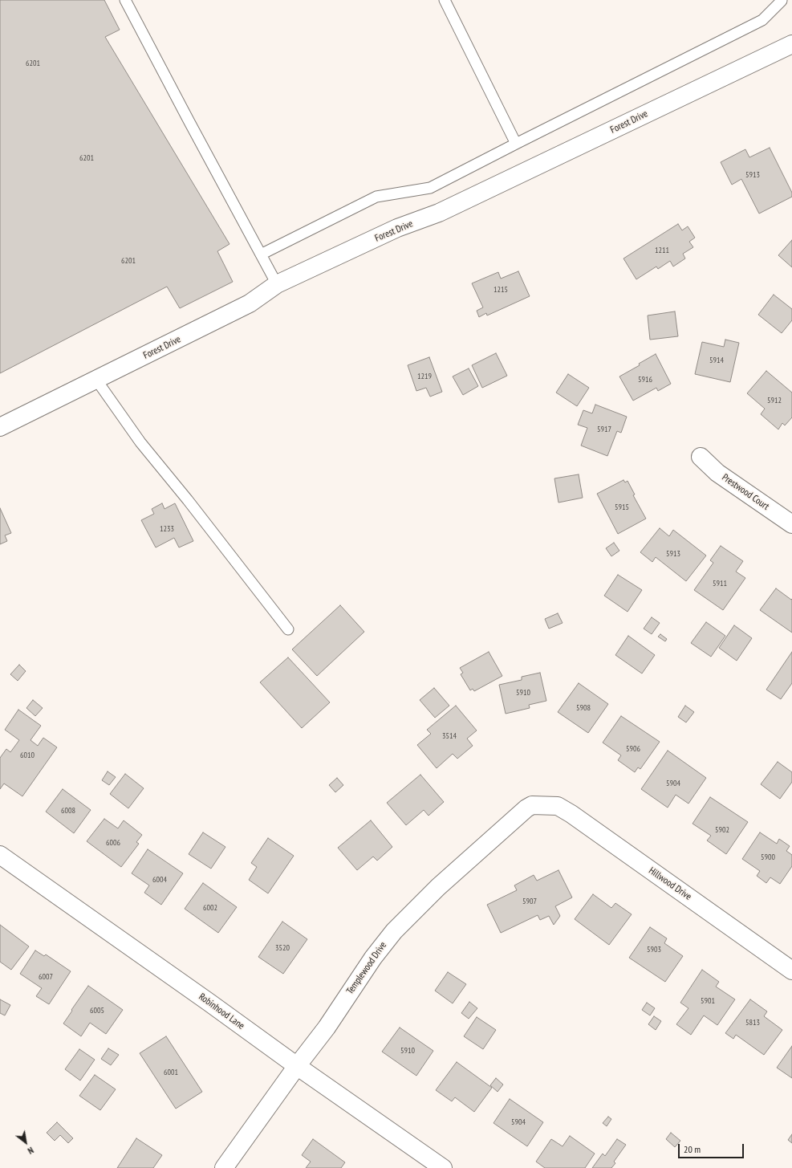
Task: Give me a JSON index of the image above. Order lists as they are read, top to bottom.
{
  "streets": {
    "street": [
      "Forest Drive",
      "Prestwood Court",
      "Hillwood Drive",
      "Templewood Drive",
      "Robinhood Lane"
    ]
  },
  "crossings": [
    ["Hillwood Drive", "Templewood Drive"],
    ["Templewood Drive", "Robinhood Lane"]
  ],
  "house_numbers": [
    "6201",
    "6201",
    "5913",
    "1211",
    "6201",
    "1215",
    "5914",
    "1219",
    "5916",
    "5912",
    "5917",
    "5915",
    "1233",
    "5913",
    "5911",
    "5910",
    "5908",
    "3514",
    "5906",
    "6010",
    "5904",
    "6008",
    "5902",
    "6006",
    "5900",
    "6004",
    "5907",
    "6002",
    "3520",
    "5903",
    "6007",
    "5901",
    "6005",
    "5813",
    "5910",
    "6001",
    "5904"
  ],
  "scale_bar": "20 m",
  "north": "bottom right"
}
